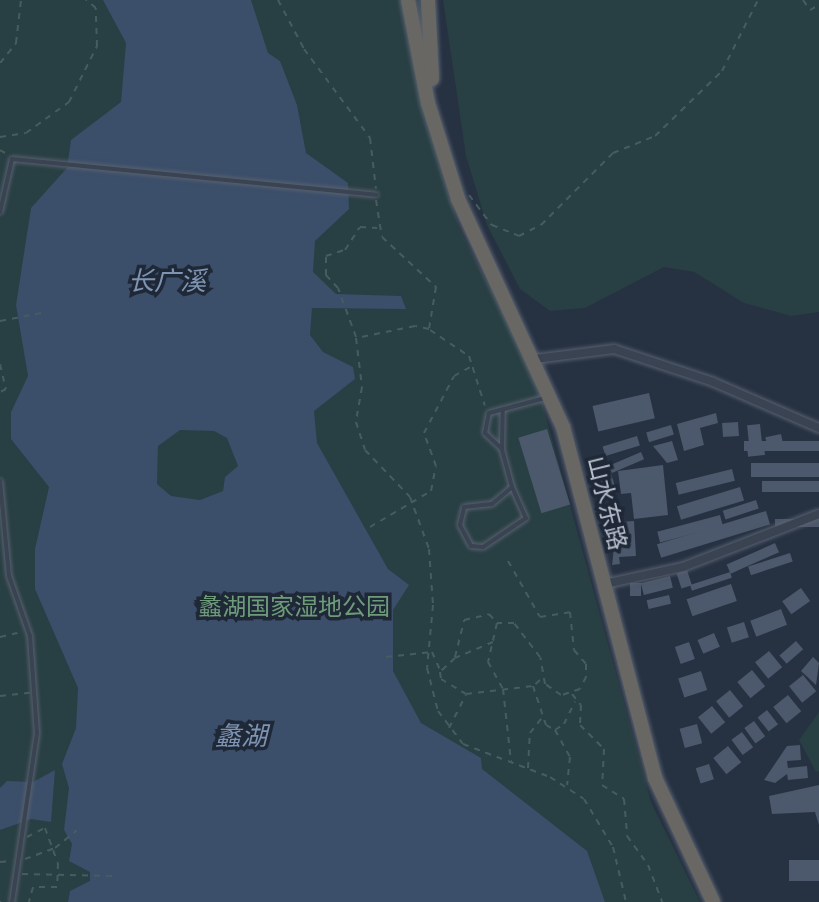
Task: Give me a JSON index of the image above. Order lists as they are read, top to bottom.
{
  "streets": {
    "highway": ["山水东路"]
  },
  "water": ["长广溪", "蠡湖"],
  "parks": ["蠡湖国家湿地公园"]
}
